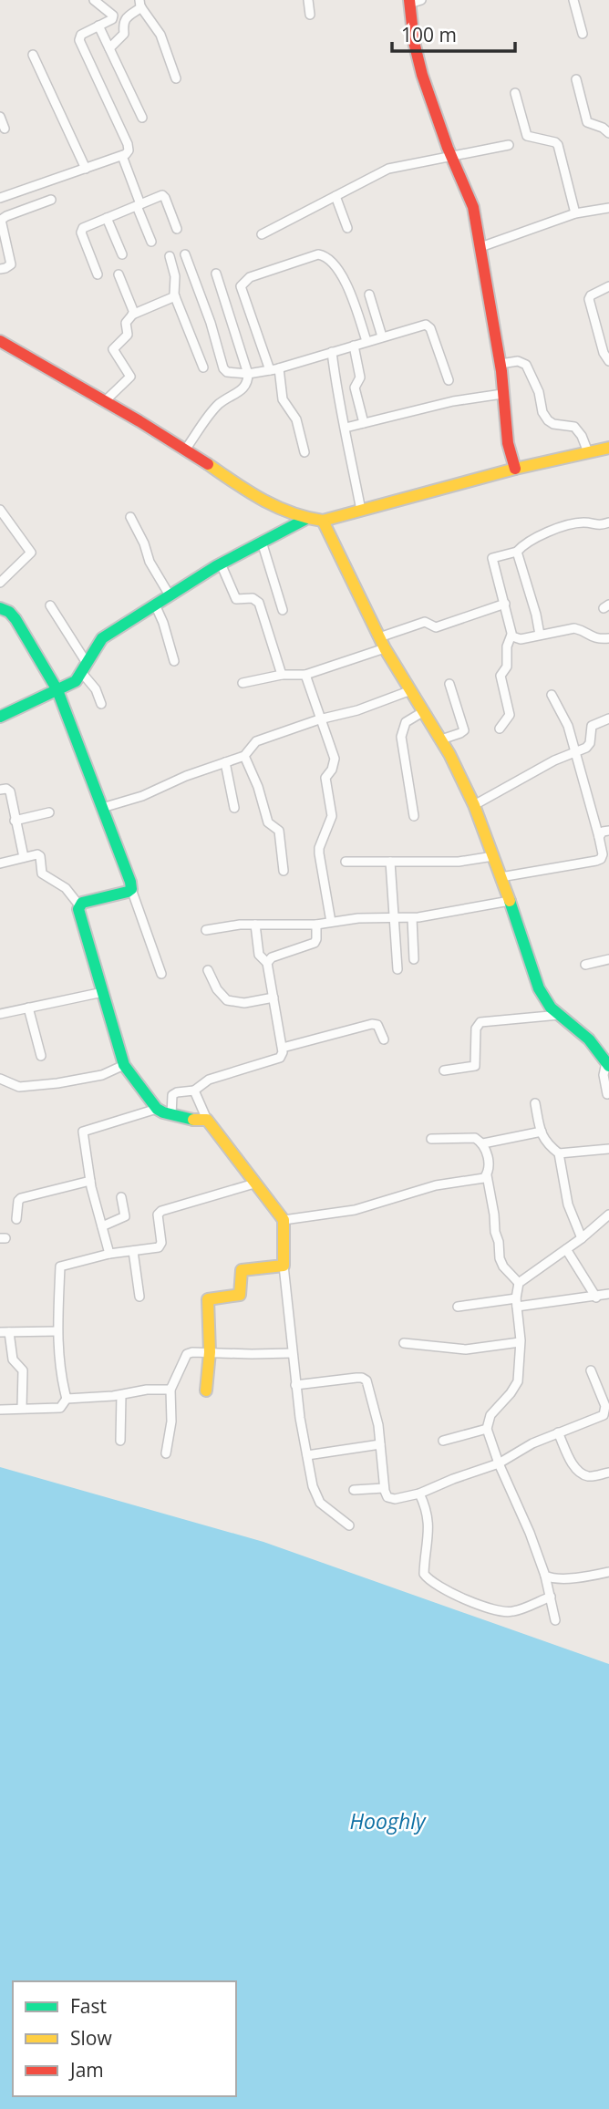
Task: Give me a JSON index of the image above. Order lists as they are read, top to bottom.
{
  "water": ["Hooghly"],
  "legend": ["Fast", "Slow", "Jam"],
  "scale_bar": "100 m"
}
